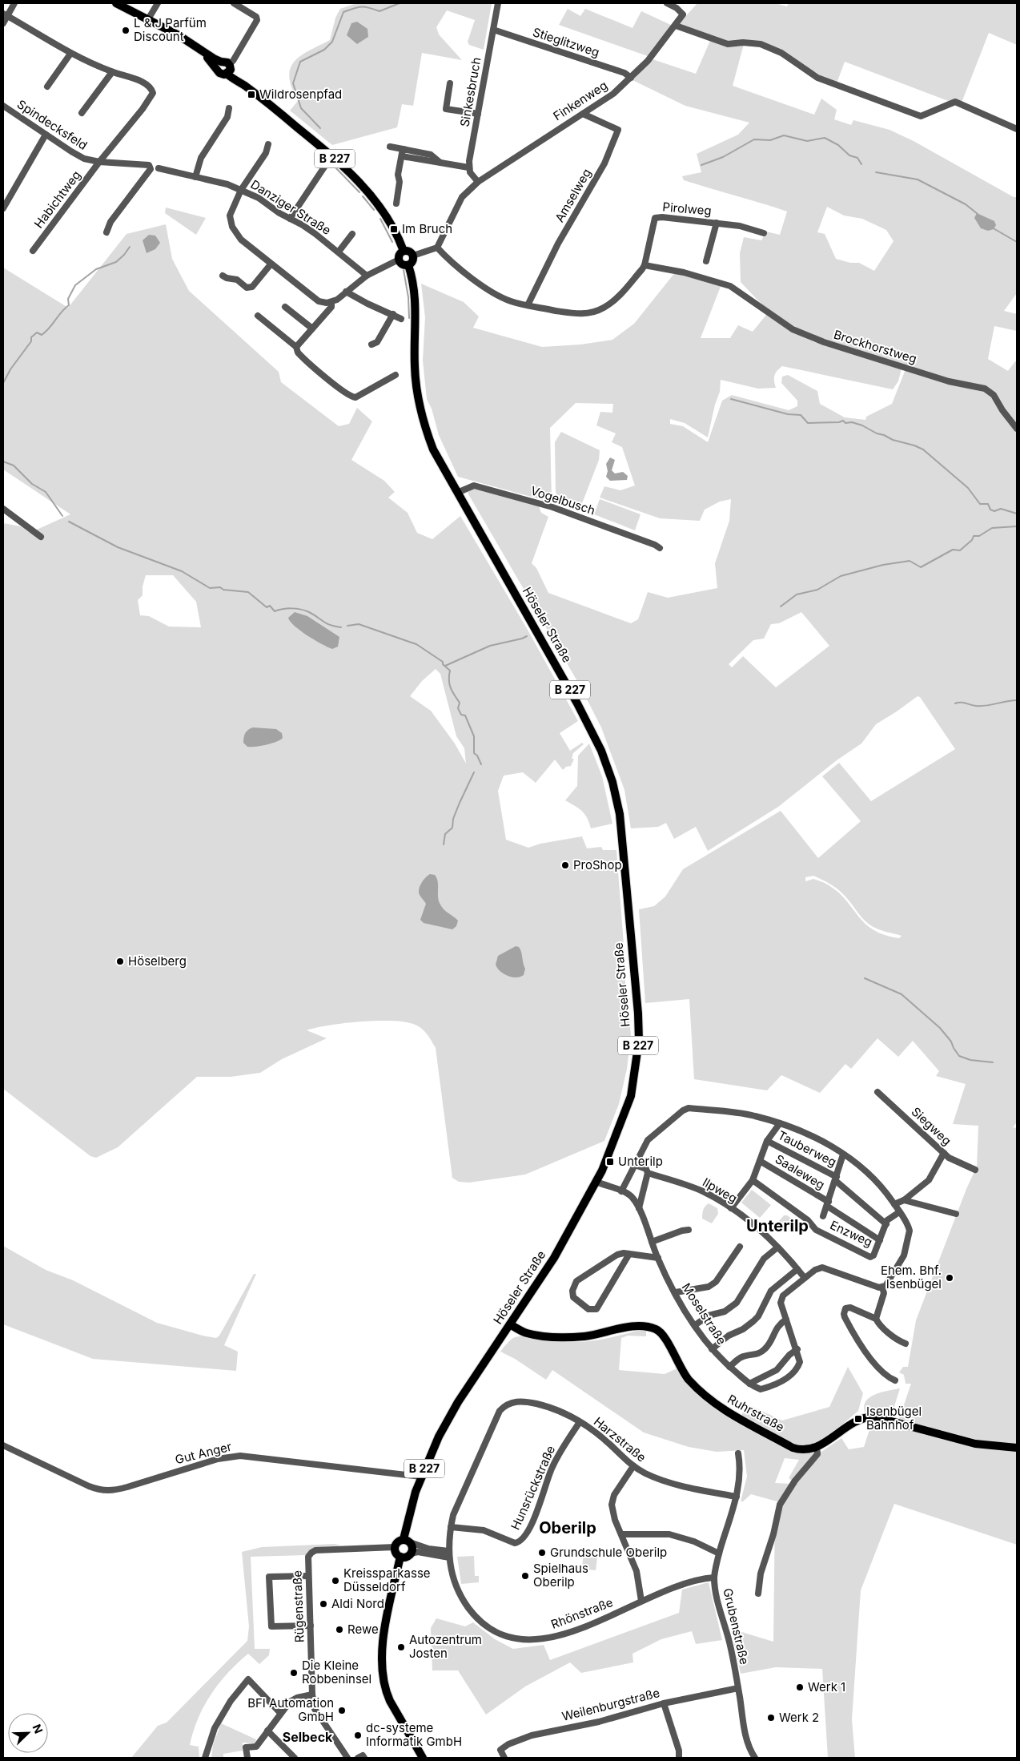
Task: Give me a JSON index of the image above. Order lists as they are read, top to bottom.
{
  "streets": {
    "main road": ["B 227", "Höseler Straße", "Ruhrstraße"],
    "street": [
      "Stieglitzweg",
      "Sinkesbruch",
      "Finkenweg",
      "Spindecksfeld",
      "Amselweg",
      "Habichtweg",
      "Danziger Straße",
      "Pirolweg",
      "Brockhorstweg",
      "Vogelbusch",
      "Siegweg",
      "Tauberweg",
      "Saaleweg",
      "Ilpweg",
      "Enzweg",
      "Moselstraße",
      "Harzstraße",
      "Gut Anger",
      "Hunsrückstraße",
      "Rügenstraße",
      "Rhönstraße",
      "Grubenstraße",
      "Weilenburgstraße"
    ]
  },
  "crossings": [
    ["Stieglitzweg", "Sinkesbruch"],
    ["Stieglitzweg", "Finkenweg"],
    ["Finkenweg", "Amselweg"],
    ["Spindecksfeld", "Habichtweg"],
    ["B 227", "Vogelbusch"],
    ["B 227", "Höseler Straße"],
    ["Pirolweg", "Brockhorstweg"],
    ["Vogelbusch", "Höseler Straße"],
    ["Höseler Straße", "Moselstraße"],
    ["Höseler Straße", "Ruhrstraße"],
    ["Höseler Straße", "Gut Anger"],
    ["Höseler Straße", "Rügenstraße"],
    ["Tauberweg", "Enzweg"],
    ["Saaleweg", "Enzweg"],
    ["Harzstraße", "Hunsrückstraße"],
    ["Harzstraße", "Rhönstraße"],
    ["Harzstraße", "Grubenstraße"],
    ["Rhönstraße", "Grubenstraße"],
    ["Grubenstraße", "Weilenburgstraße"]
  ],
  "districts": ["Unterilp", "Oberilp", "Selbeck"],
  "places": {
    "other": [
      "L & J Parfüm Discount",
      "ProShop",
      "Höselberg",
      "Ehem. Bhf. Isenbügel",
      "Grundschule Oberilp",
      "Spielhaus Oberilp",
      "Kreissparkasse Düsseldorf",
      "Aldi Nord",
      "Rewe",
      "Autozentrum Josten",
      "Die Kleine Robbeninsel",
      "Werk 1",
      "BFI Automation GmbH",
      "Werk 2",
      "dc-systeme Informatik GmbH"
    ],
    "transit": [
      "Wildrosenpfad",
      "Im Bruch",
      "Unterilp",
      "Isenbügel Bahnhof"
    ]
  },
  "north": "top right"
}
